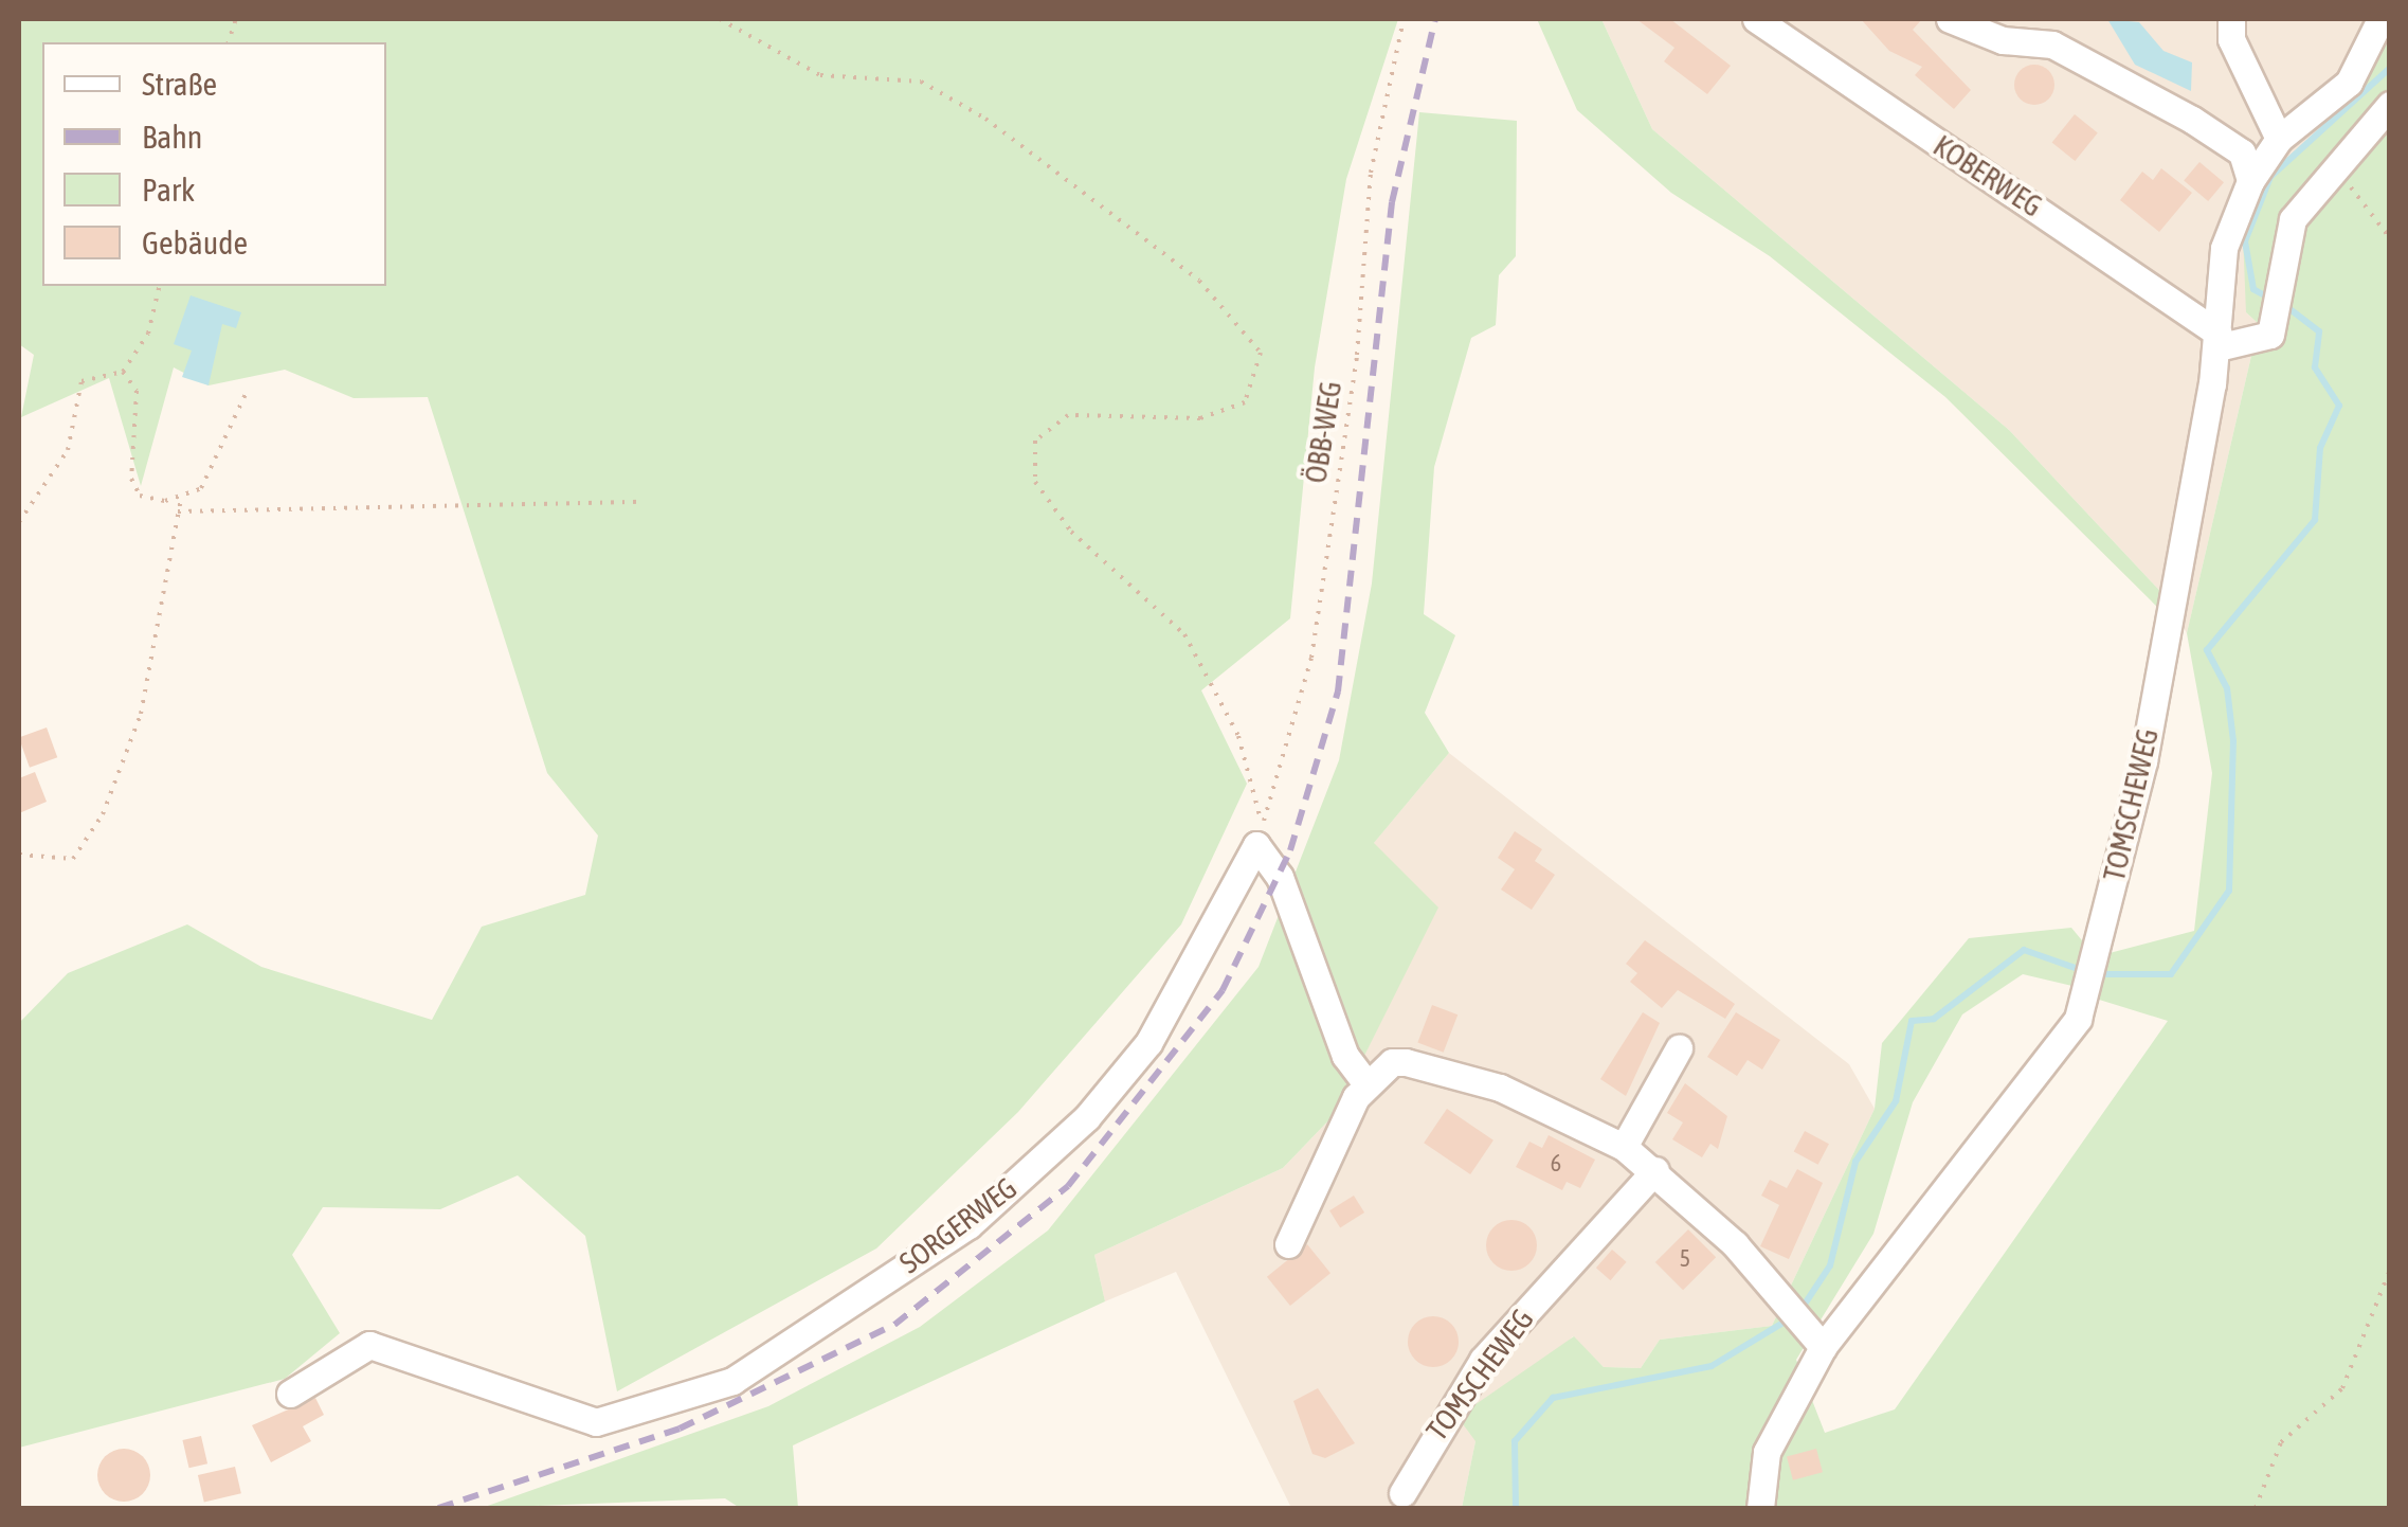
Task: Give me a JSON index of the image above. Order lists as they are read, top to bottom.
{
  "streets": {
    "street": ["KOBERWEG", "TOMSCHEWEG", "SORGERWEG"],
    "path": ["ÖBB-WEG"]
  },
  "crossings": [
    ["KOBERWEG", "TOMSCHEWEG"],
    ["ÖBB-WEG", "SORGERWEG"]
  ],
  "house_numbers": ["6", "5"],
  "legend": [
    "Straße",
    "Bahn",
    "Park",
    "Gebäude"
  ]
}
